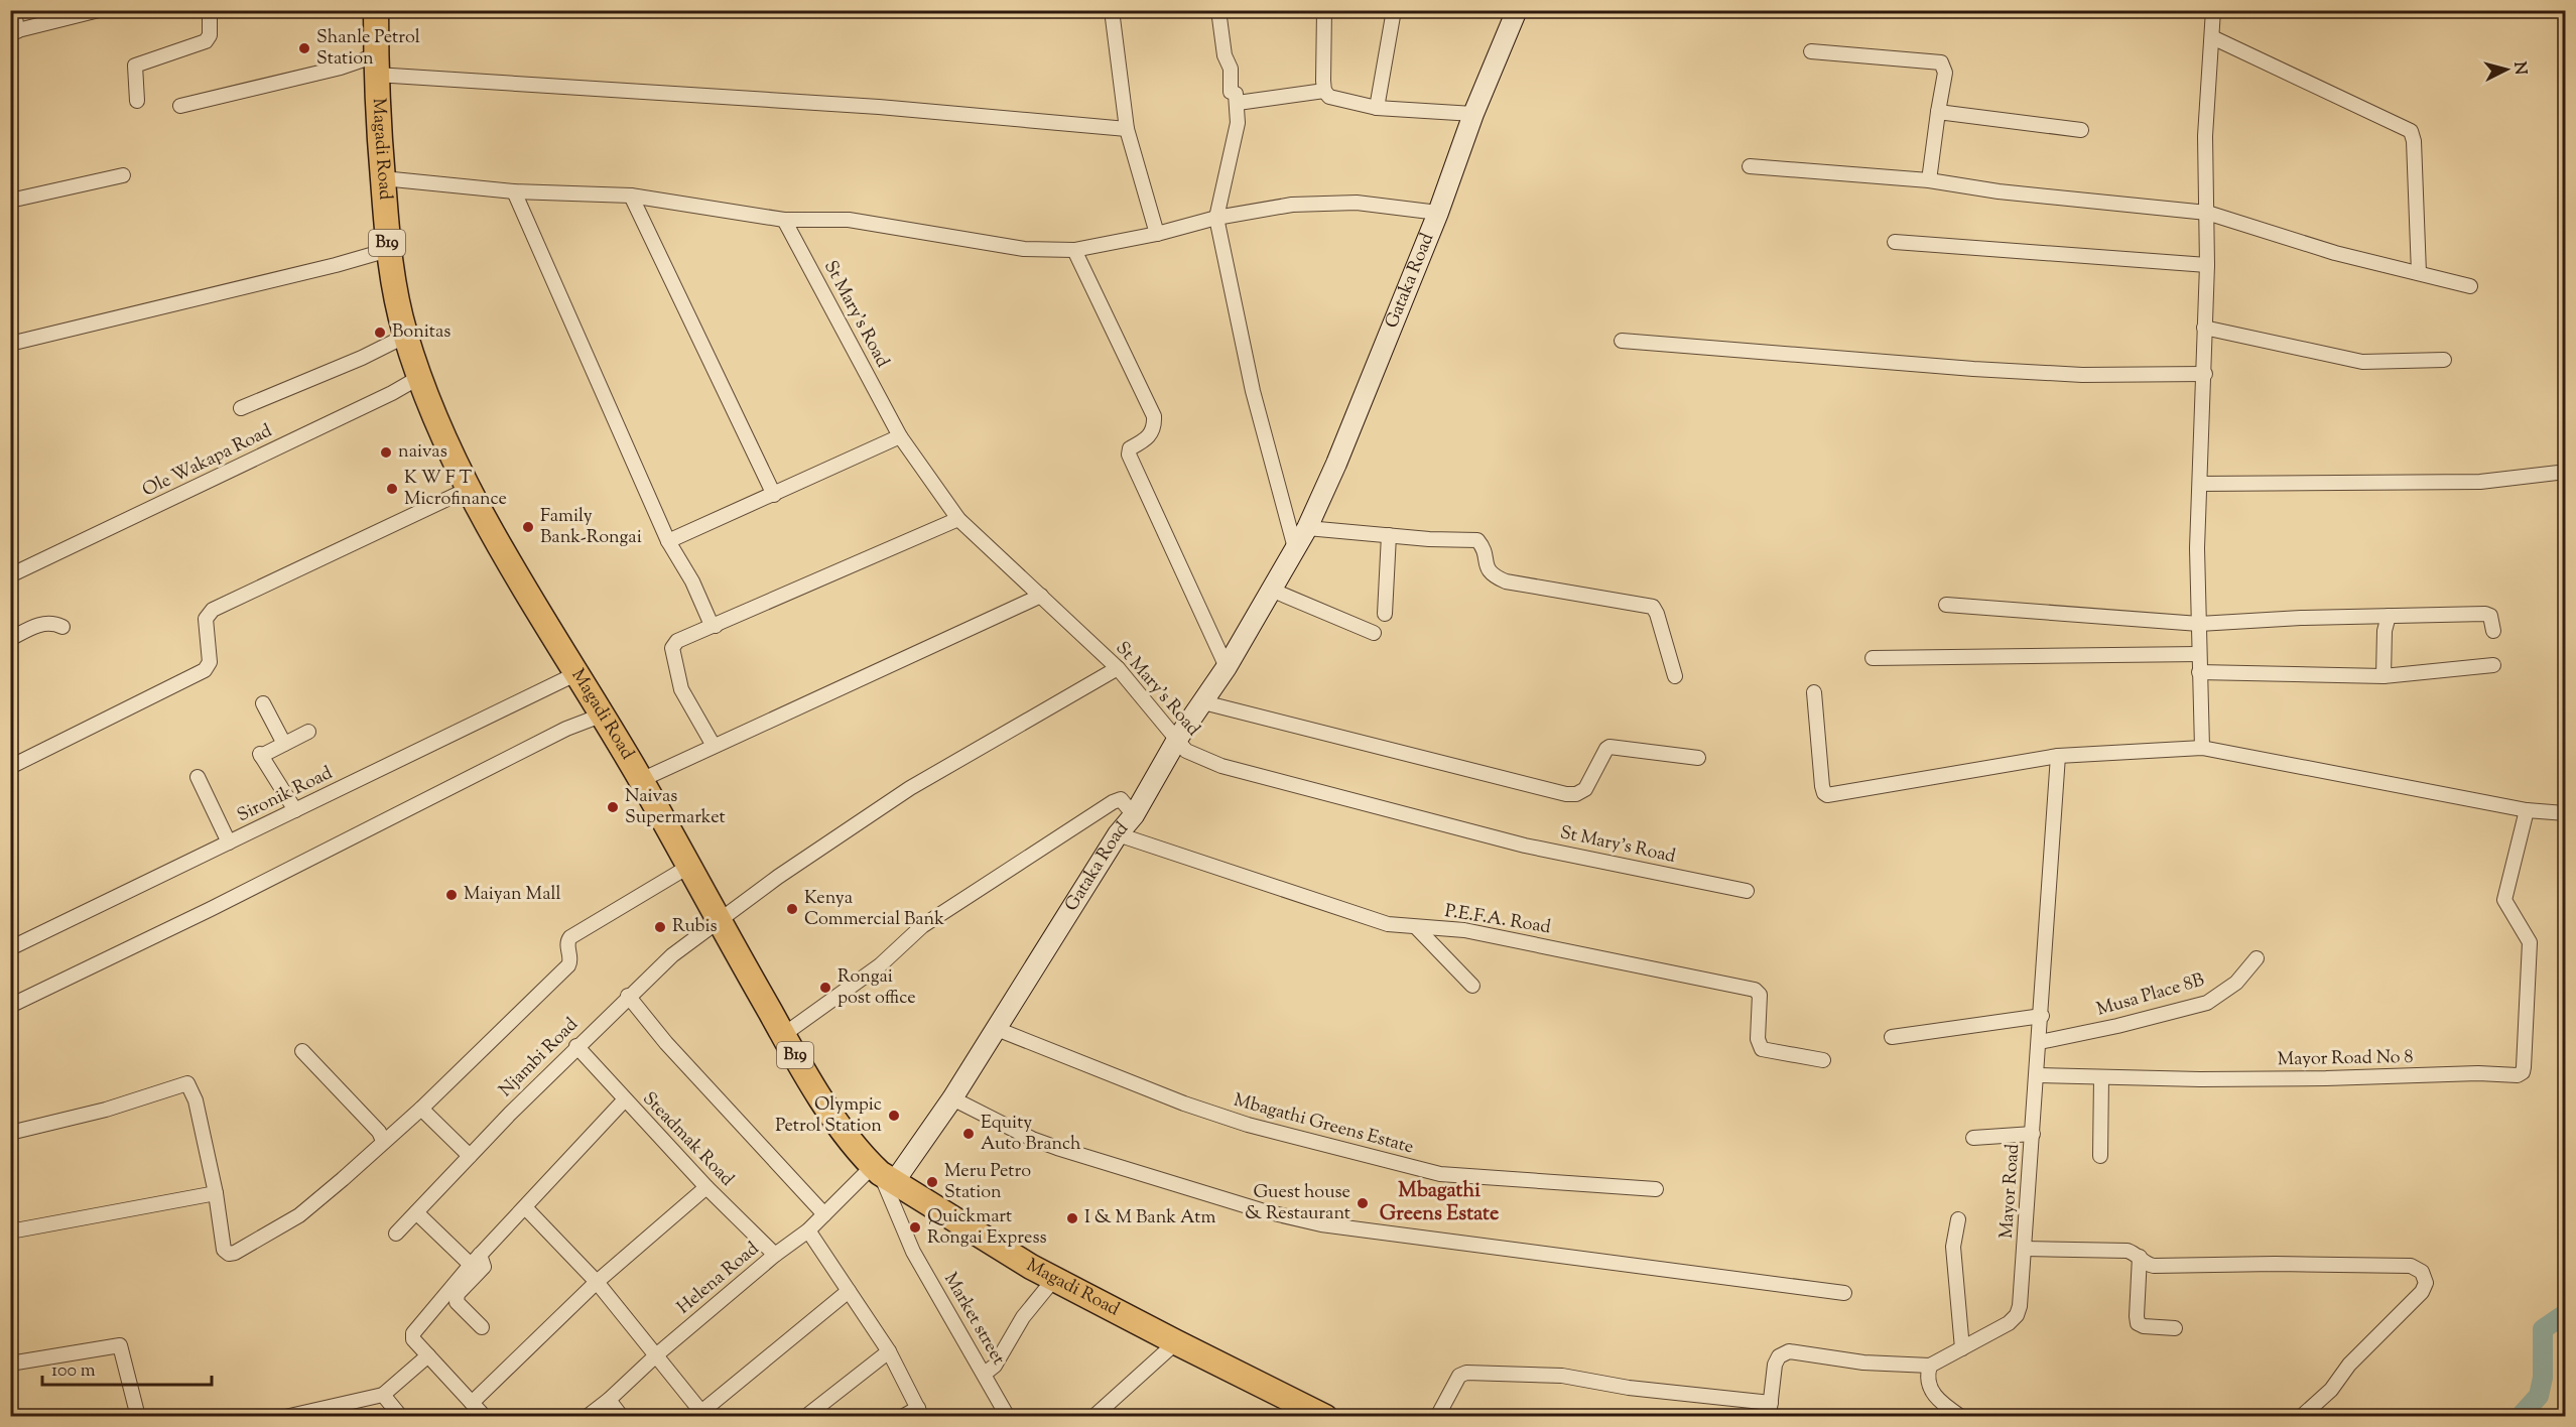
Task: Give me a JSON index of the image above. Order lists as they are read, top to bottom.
{
  "streets": {
    "highway": ["Magadi Road", "B19"],
    "street": [
      "Gataka Road",
      "St Mary's Road",
      "Ole Wakapa Road",
      "Sironik Road",
      "P.E.F.A. Road",
      "Musa Place 8B",
      "Njambi Road",
      "Mayor Road No 8",
      "Mbagathi Greens Estate",
      "Steadmak Road",
      "Mayor Road",
      "Helena Road",
      "Market street"
    ]
  },
  "crossings": [
    ["Magadi Road", "Gataka Road"],
    ["Magadi Road", "Ole Wakapa Road"],
    ["Magadi Road", "Sironik Road"],
    ["Magadi Road", "Njambi Road"],
    ["Magadi Road", "Helena Road"],
    ["Magadi Road", "Market street"],
    ["Gataka Road", "St Mary's Road"],
    ["Gataka Road", "P.E.F.A. Road"],
    ["Gataka Road", "Mbagathi Greens Estate"],
    ["Gataka Road", "Helena Road"],
    ["Gataka Road", "Market street"],
    ["St Mary's Road", "Njambi Road"],
    ["Musa Place 8B", "Mayor Road"],
    ["Njambi Road", "Steadmak Road"],
    ["Mayor Road No 8", "Mayor Road"],
    ["Steadmak Road", "Helena Road"],
    ["Helena Road", "Market street"]
  ],
  "districts": ["Mbagathi Greens Estate"],
  "places": [
    "Shanle Petrol Station",
    "Bonitas",
    "naivas",
    "K W F T Microfinance",
    "Family Bank-Rongai",
    "Naivas Supermarket",
    "Maiyan Mall",
    "Kenya Commercial Bank",
    "Rubis",
    "Rongai post office",
    "Olympic Petrol Station",
    "Equity Auto Branch",
    "Meru Petro Station",
    "Guest house & Restaurant",
    "I & M Bank Atm",
    "Quickmart Rongai Express"
  ],
  "scale_bar": "100 m",
  "north": "right"
}
